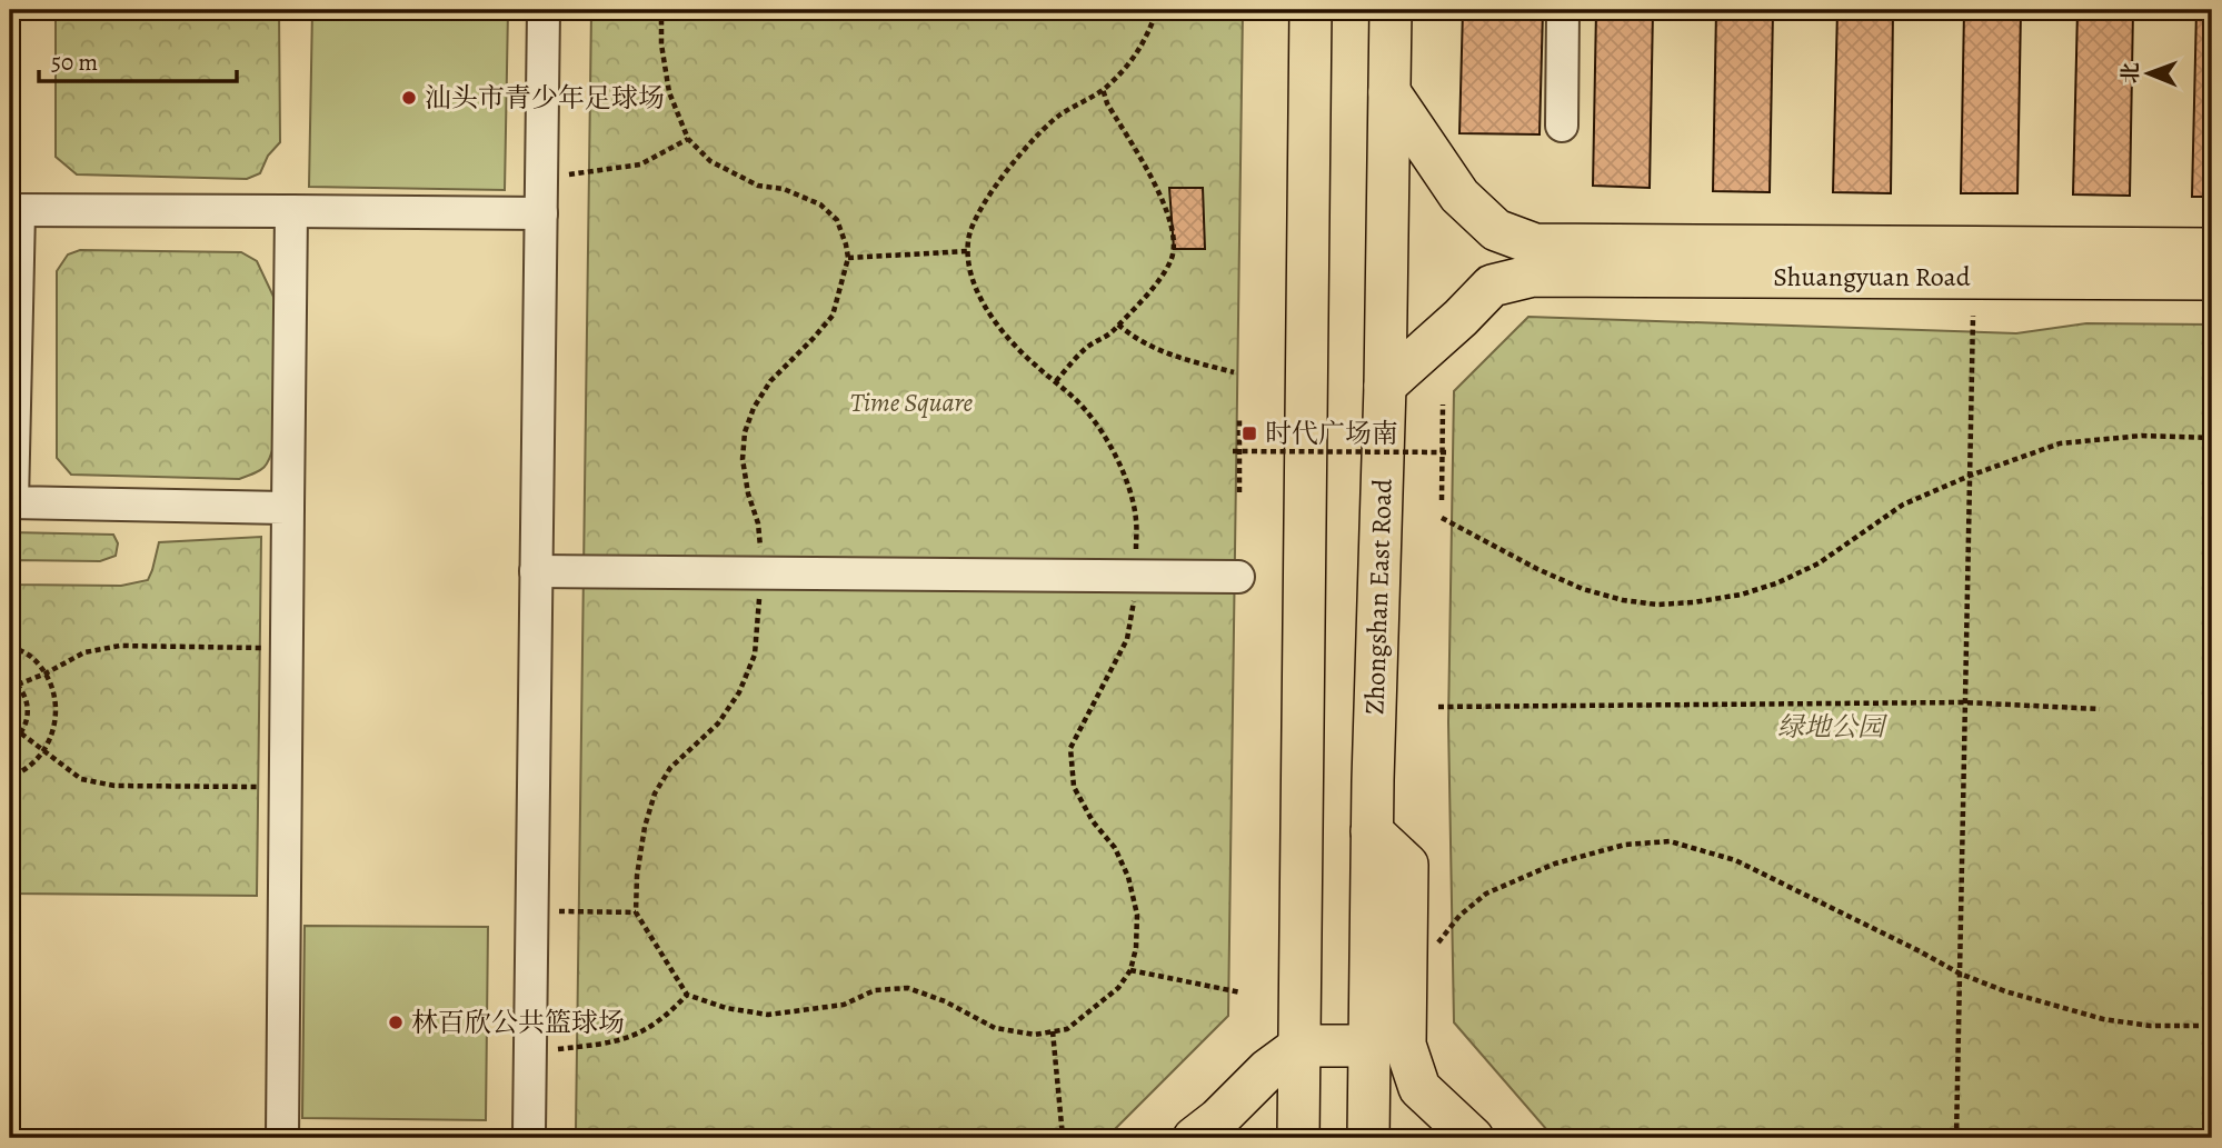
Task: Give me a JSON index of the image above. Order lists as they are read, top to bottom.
{
  "streets": {
    "main road": ["Shuangyuan Road", "Zhongshan East Road"]
  },
  "parks": ["Time Square", "绿地公园"],
  "places": {
    "other": ["汕头市青少年足球场", "林百欣公共篮球场"],
    "transit": ["时代广场南"]
  },
  "scale_bar": "50 m",
  "north": "left"
}
